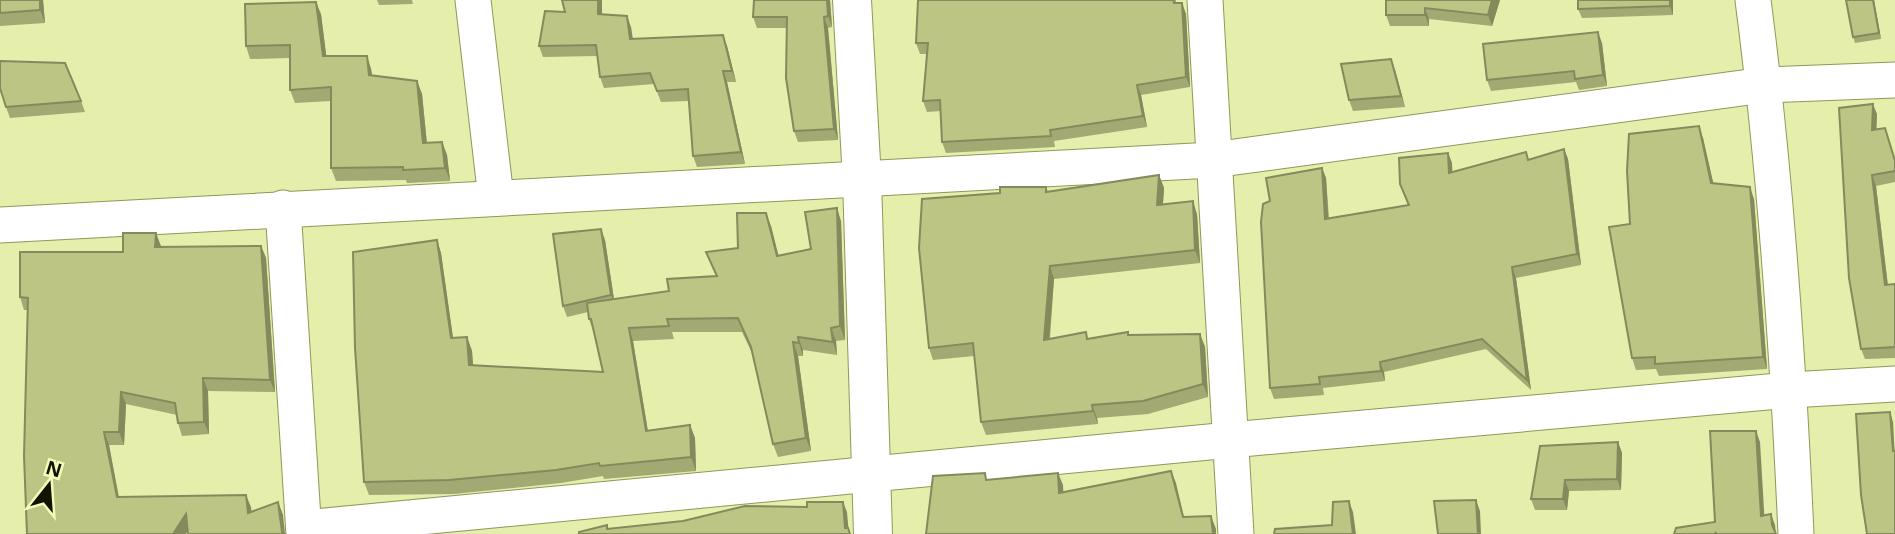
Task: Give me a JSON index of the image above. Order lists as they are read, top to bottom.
{
  "north": "top"
}
